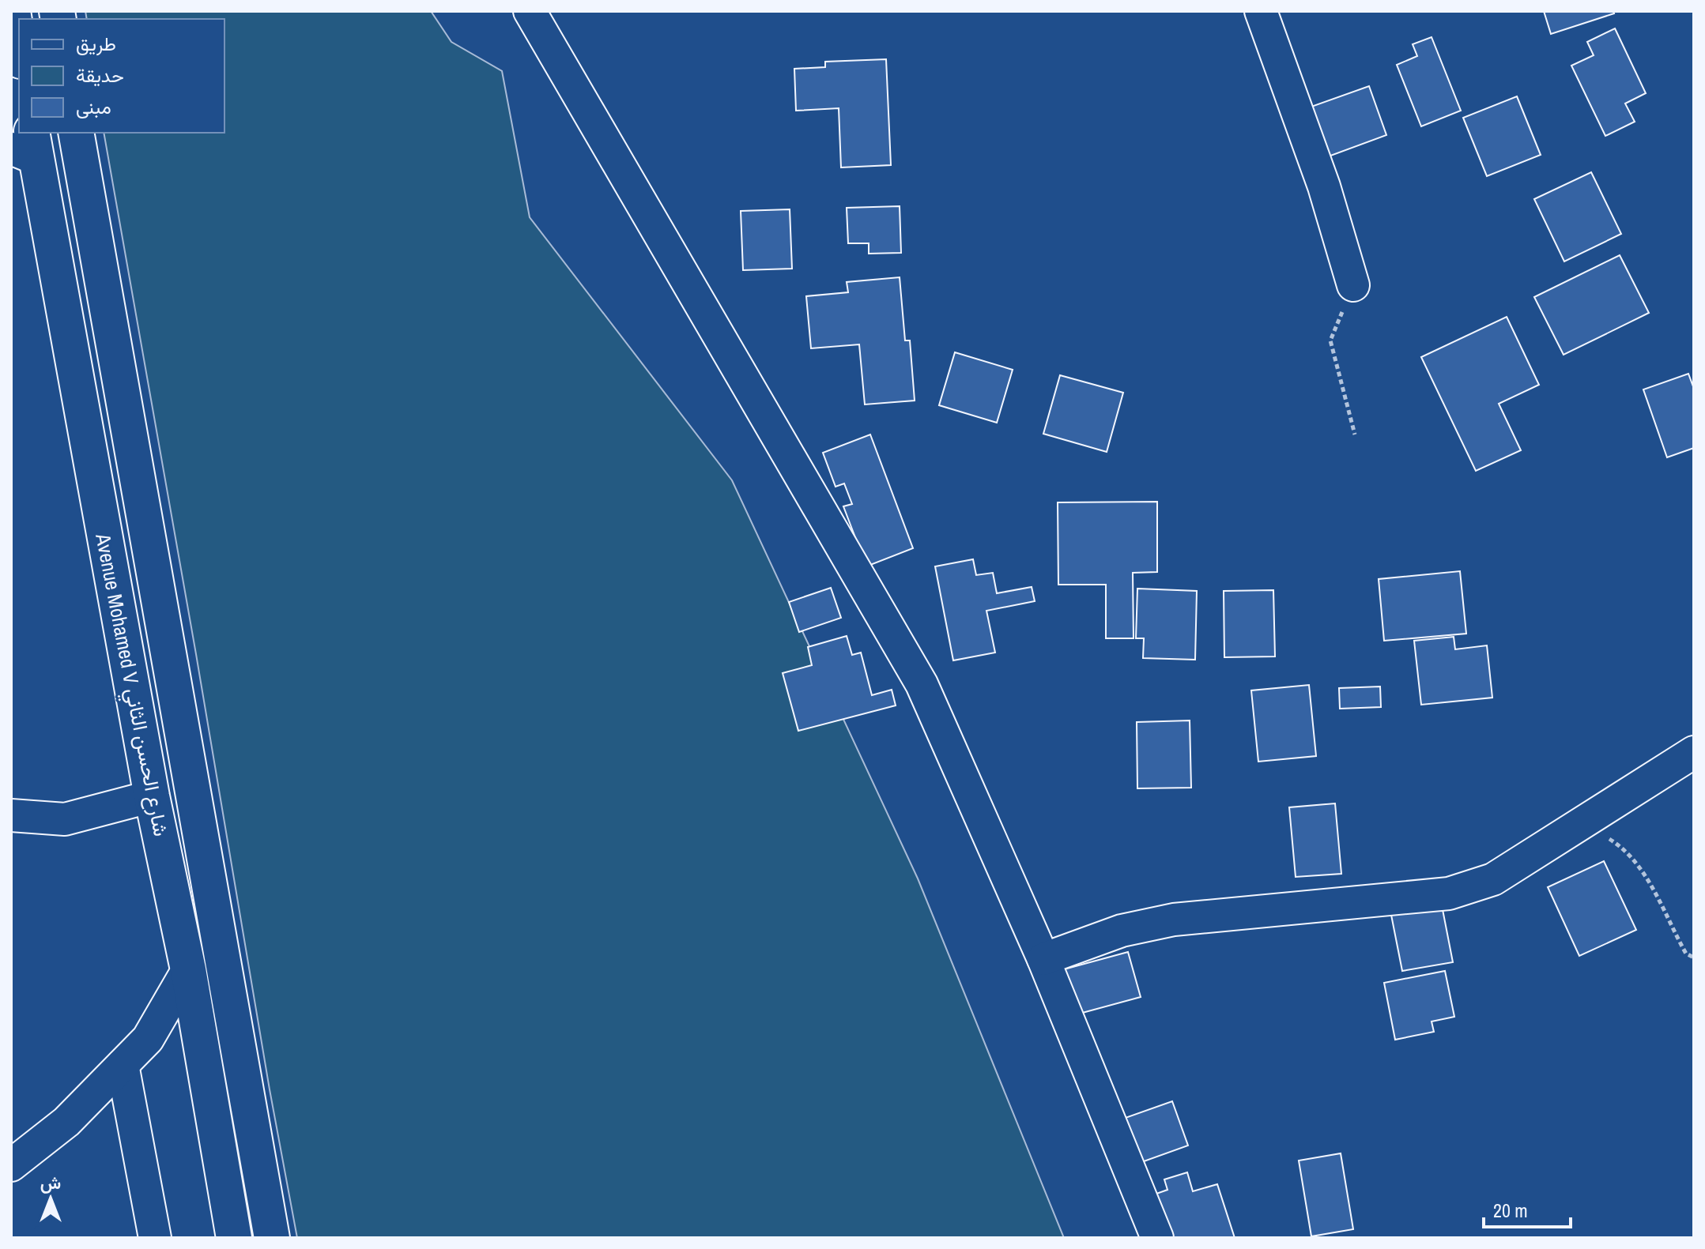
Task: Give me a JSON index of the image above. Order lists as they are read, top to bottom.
{
  "streets": {
    "highway": ["Avenue Mohamed V شارع الحسن الثاني"]
  },
  "legend": ["طريق", "حديقة", "مبنى"],
  "scale_bar": "20 m",
  "north": "top"
}
